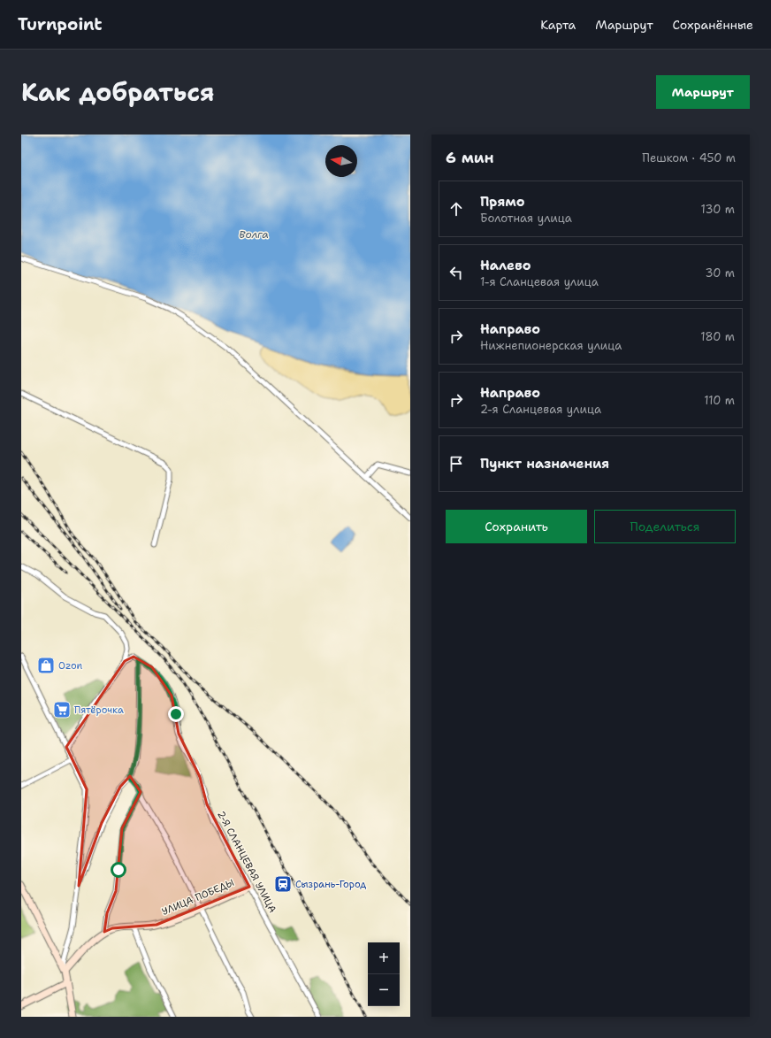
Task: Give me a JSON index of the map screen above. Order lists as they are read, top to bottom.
{
  "streets": {
    "street": ["2-Я СЛАНЦЕВАЯ УЛИЦА", "УЛИЦА ПОБЕДЫ"]
  },
  "crossings": [
    ["2-Я СЛАНЦЕВАЯ УЛИЦА", "УЛИЦА ПОБЕДЫ"]
  ],
  "water": ["Волга"],
  "places": {
    "shop": ["Ozon"],
    "supermarket": ["Пятёрочка"],
    "station": ["Сызрань-Город"]
  },
  "north": "left",
  "page": {
    "header": "Turnpoint",
    "nav": ["Карта", "Маршрут", "Сохранённые"],
    "title": "Как добраться",
    "buttons": [
      "Маршрут",
      ["Сохранить", "Поделиться"]
    ],
    "heading": ["6 мин", "Пешком · 450 m"],
    "list": [
      ["Прямо", "Болотная улица", "130 m"],
      ["Налево", "1-я Сланцевая улица", "30 m"],
      ["Направо", "Нижнепионерская улица", "180 m"],
      ["Направо", "2-я Сланцевая улица", "110 m"],
      "Пункт назначения"
    ],
    "map_buttons": ["+", "−"]
  }
}
